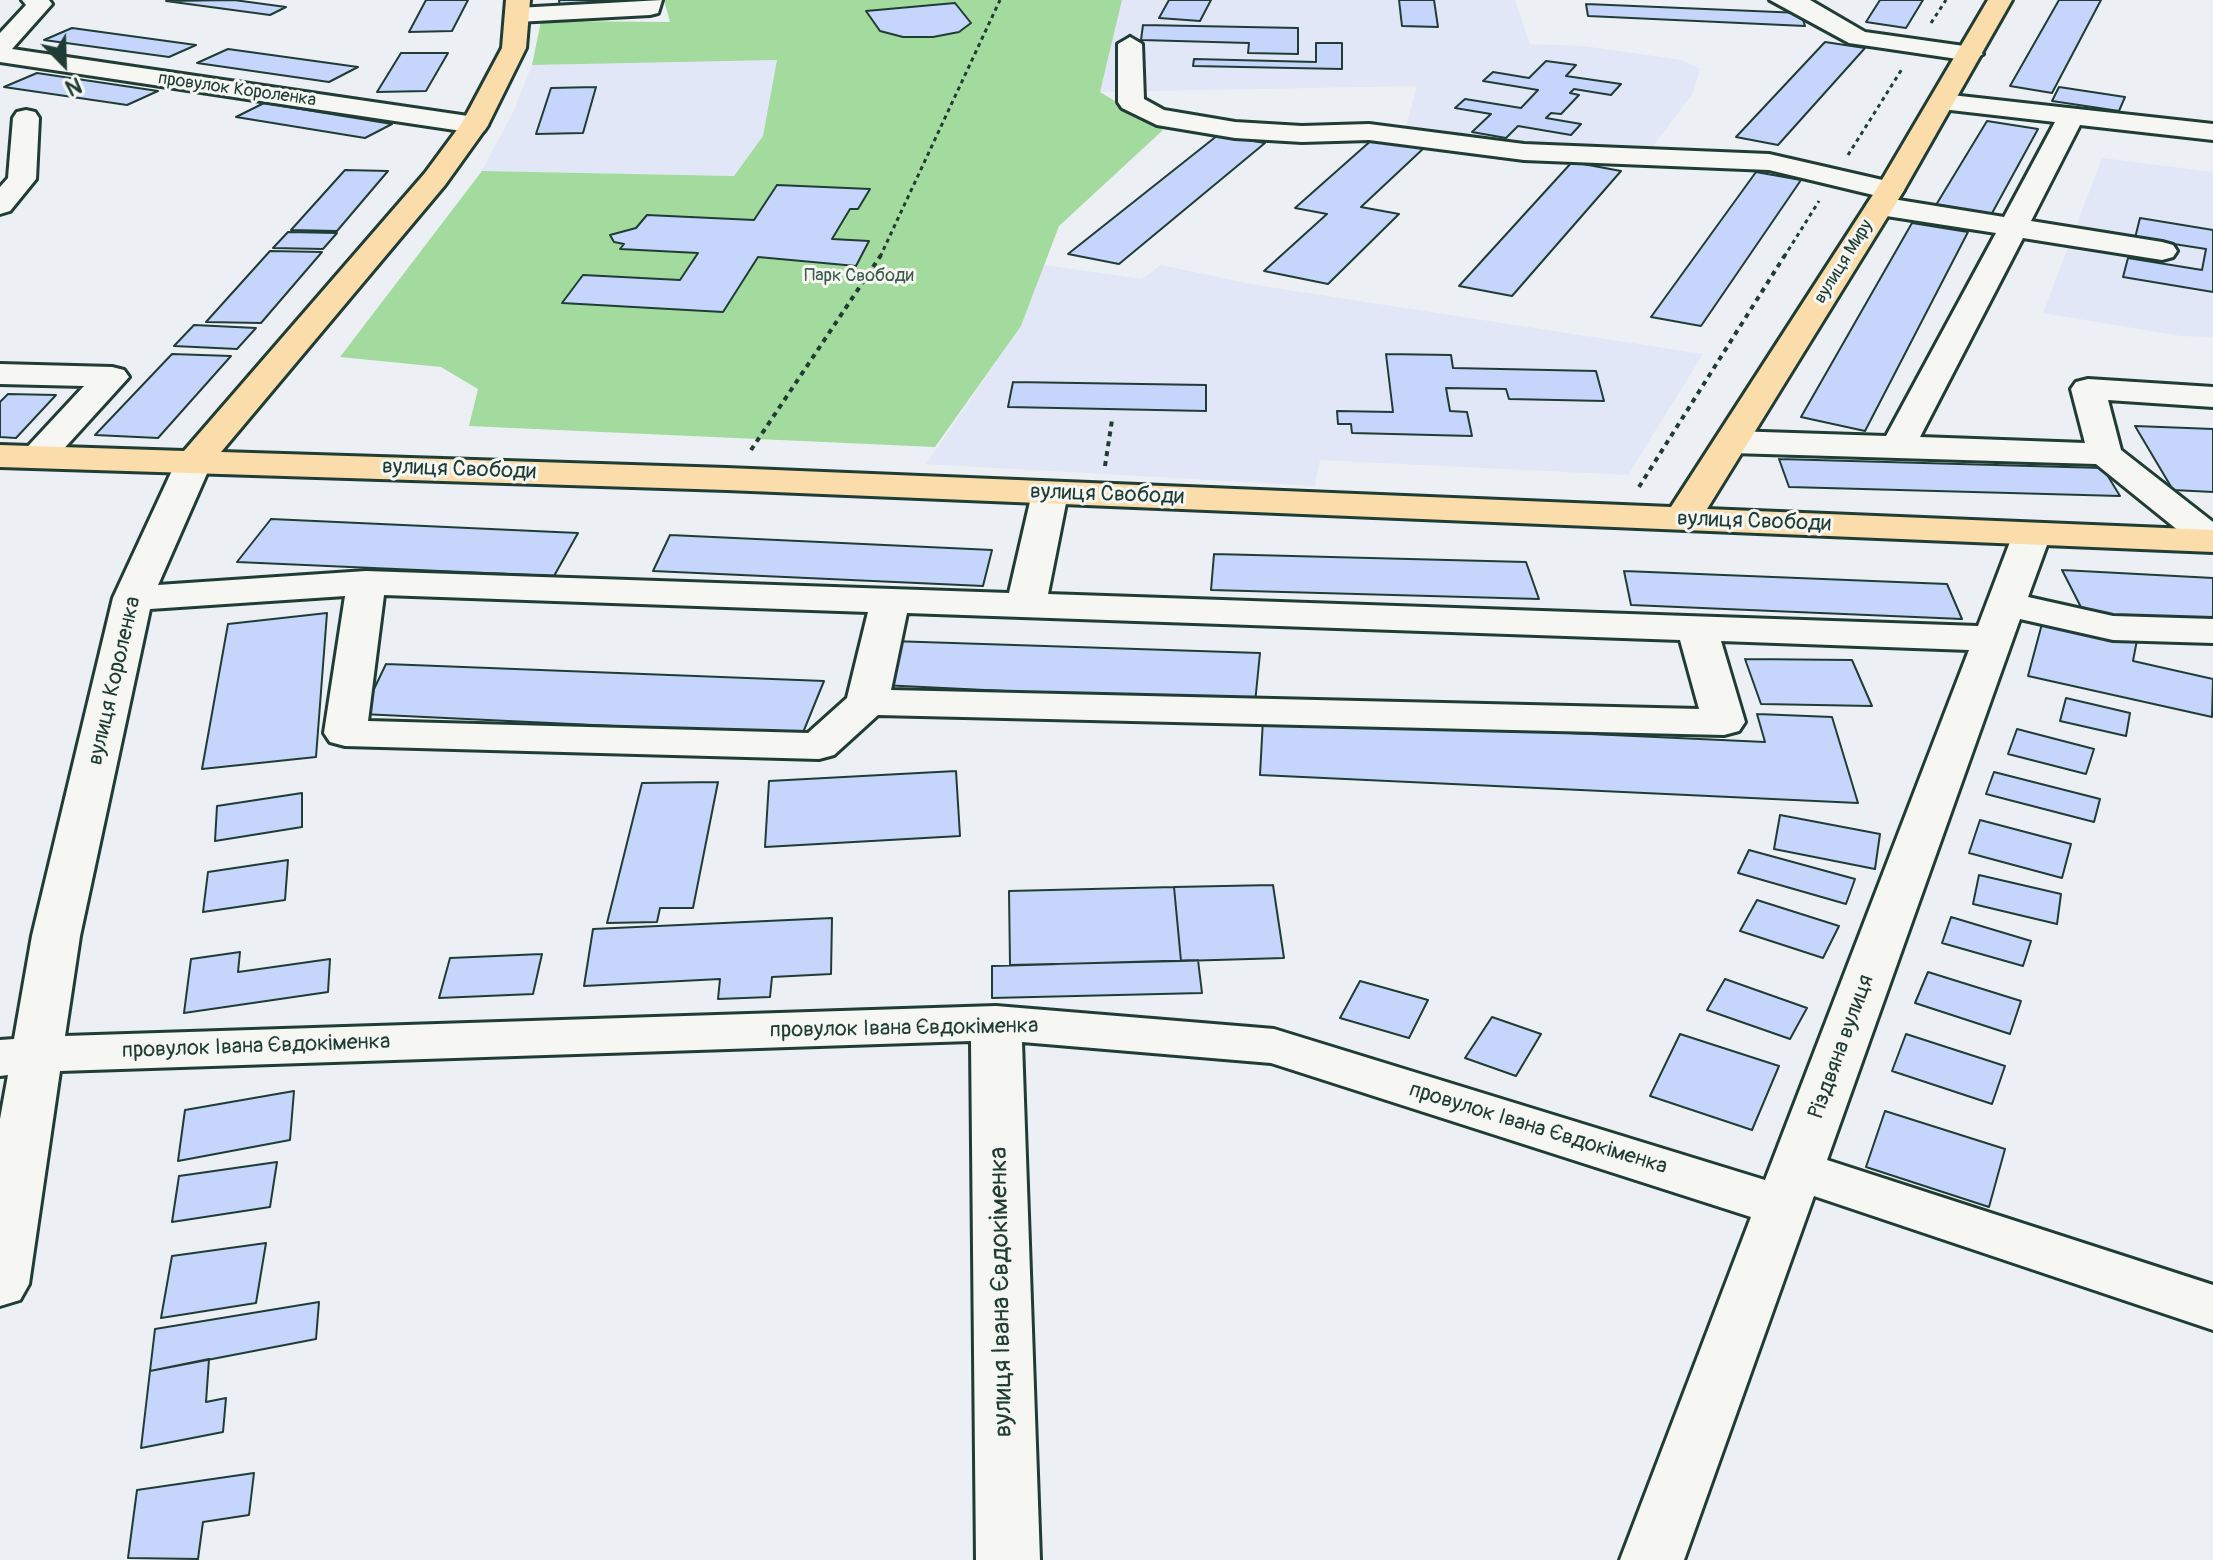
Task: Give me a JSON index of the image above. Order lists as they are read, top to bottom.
{
  "streets": {
    "main road": ["вулиця Миру", "вулиця Свободи", "вулиця Короленка"],
    "street": [
      "провулок Короленка",
      "провулок Івана Євдокіменка",
      "Різдвяна вулиця",
      "вулиця Івана Євдокіменка"
    ]
  },
  "crossings": [
    ["провулок Короленка", "вулиця Короленка"],
    ["вулиця Миру", "вулиця Свободи"],
    ["вулиця Свободи", "вулиця Короленка"],
    ["вулиця Свободи", "Різдвяна вулиця"],
    ["вулиця Короленка", "провулок Івана Євдокіменка"],
    ["провулок Івана Євдокіменка", "Різдвяна вулиця"],
    ["провулок Івана Євдокіменка", "вулиця Івана Євдокіменка"]
  ],
  "parks": ["Парк Свободи"],
  "north": "bottom right"
}
